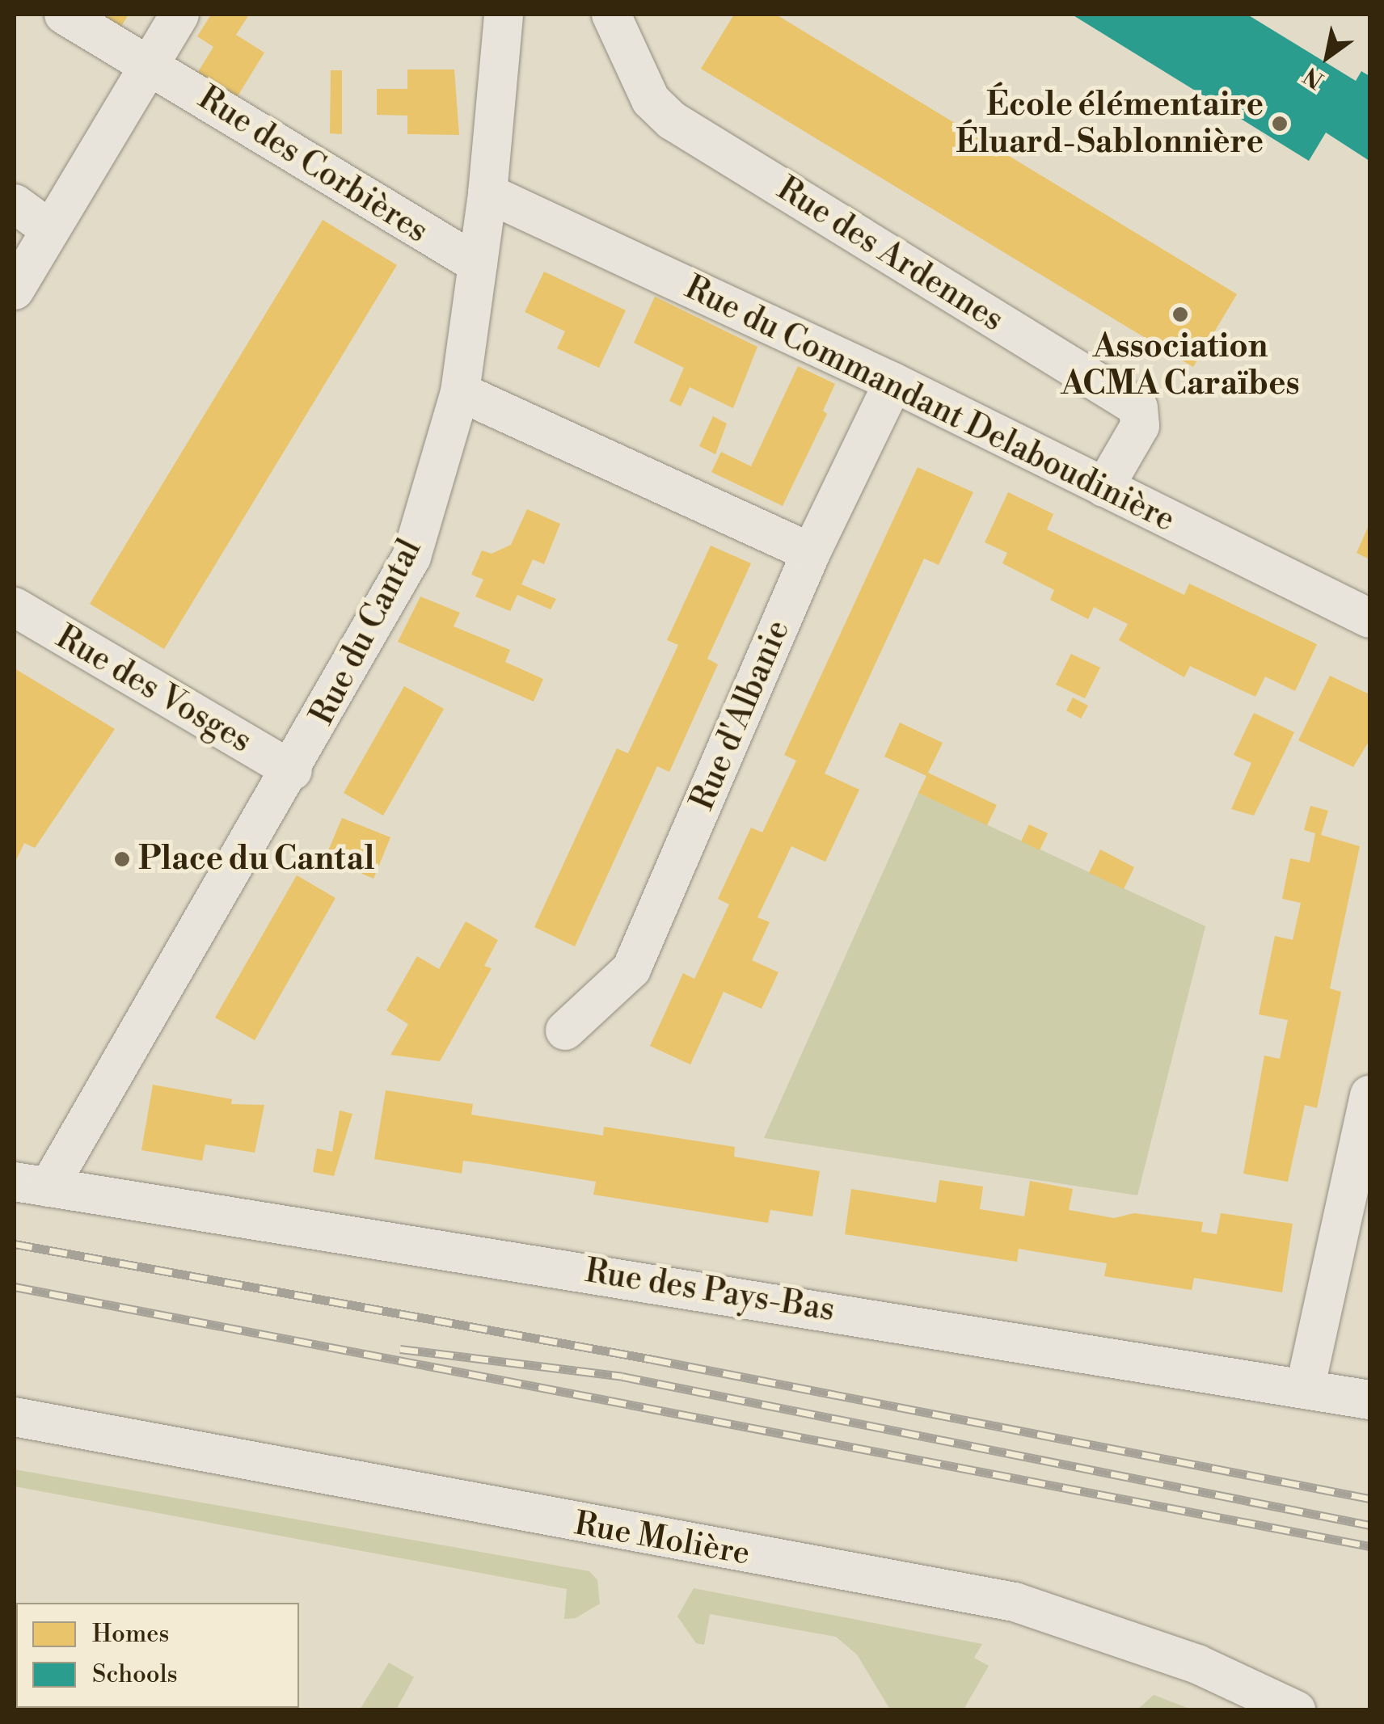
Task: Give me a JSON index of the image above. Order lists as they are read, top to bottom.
{
  "streets": {
    "street": [
      "Rue des Corbières",
      "Rue des Ardennes",
      "Rue du Commandant Delaboudinière",
      "Rue du Cantal",
      "Rue des Vosges",
      "Rue d'Albanie",
      "Rue des Pays-Bas",
      "Rue Molière"
    ]
  },
  "crossings": [
    ["Rue des Corbières", "Rue du Cantal"],
    ["Rue des Ardennes", "Rue du Commandant Delaboudinière"],
    ["Rue du Commandant Delaboudinière", "Rue du Cantal"],
    ["Rue du Commandant Delaboudinière", "Rue d'Albanie"],
    ["Rue du Cantal", "Rue des Vosges"],
    ["Rue du Cantal", "Rue des Pays-Bas"]
  ],
  "places": ["École élémentaire Éluard-Sablonnière", "Association ACMA Caraïbes", "Place du Cantal"],
  "legend": ["Homes", "Schools"],
  "north": "bottom left"
}
